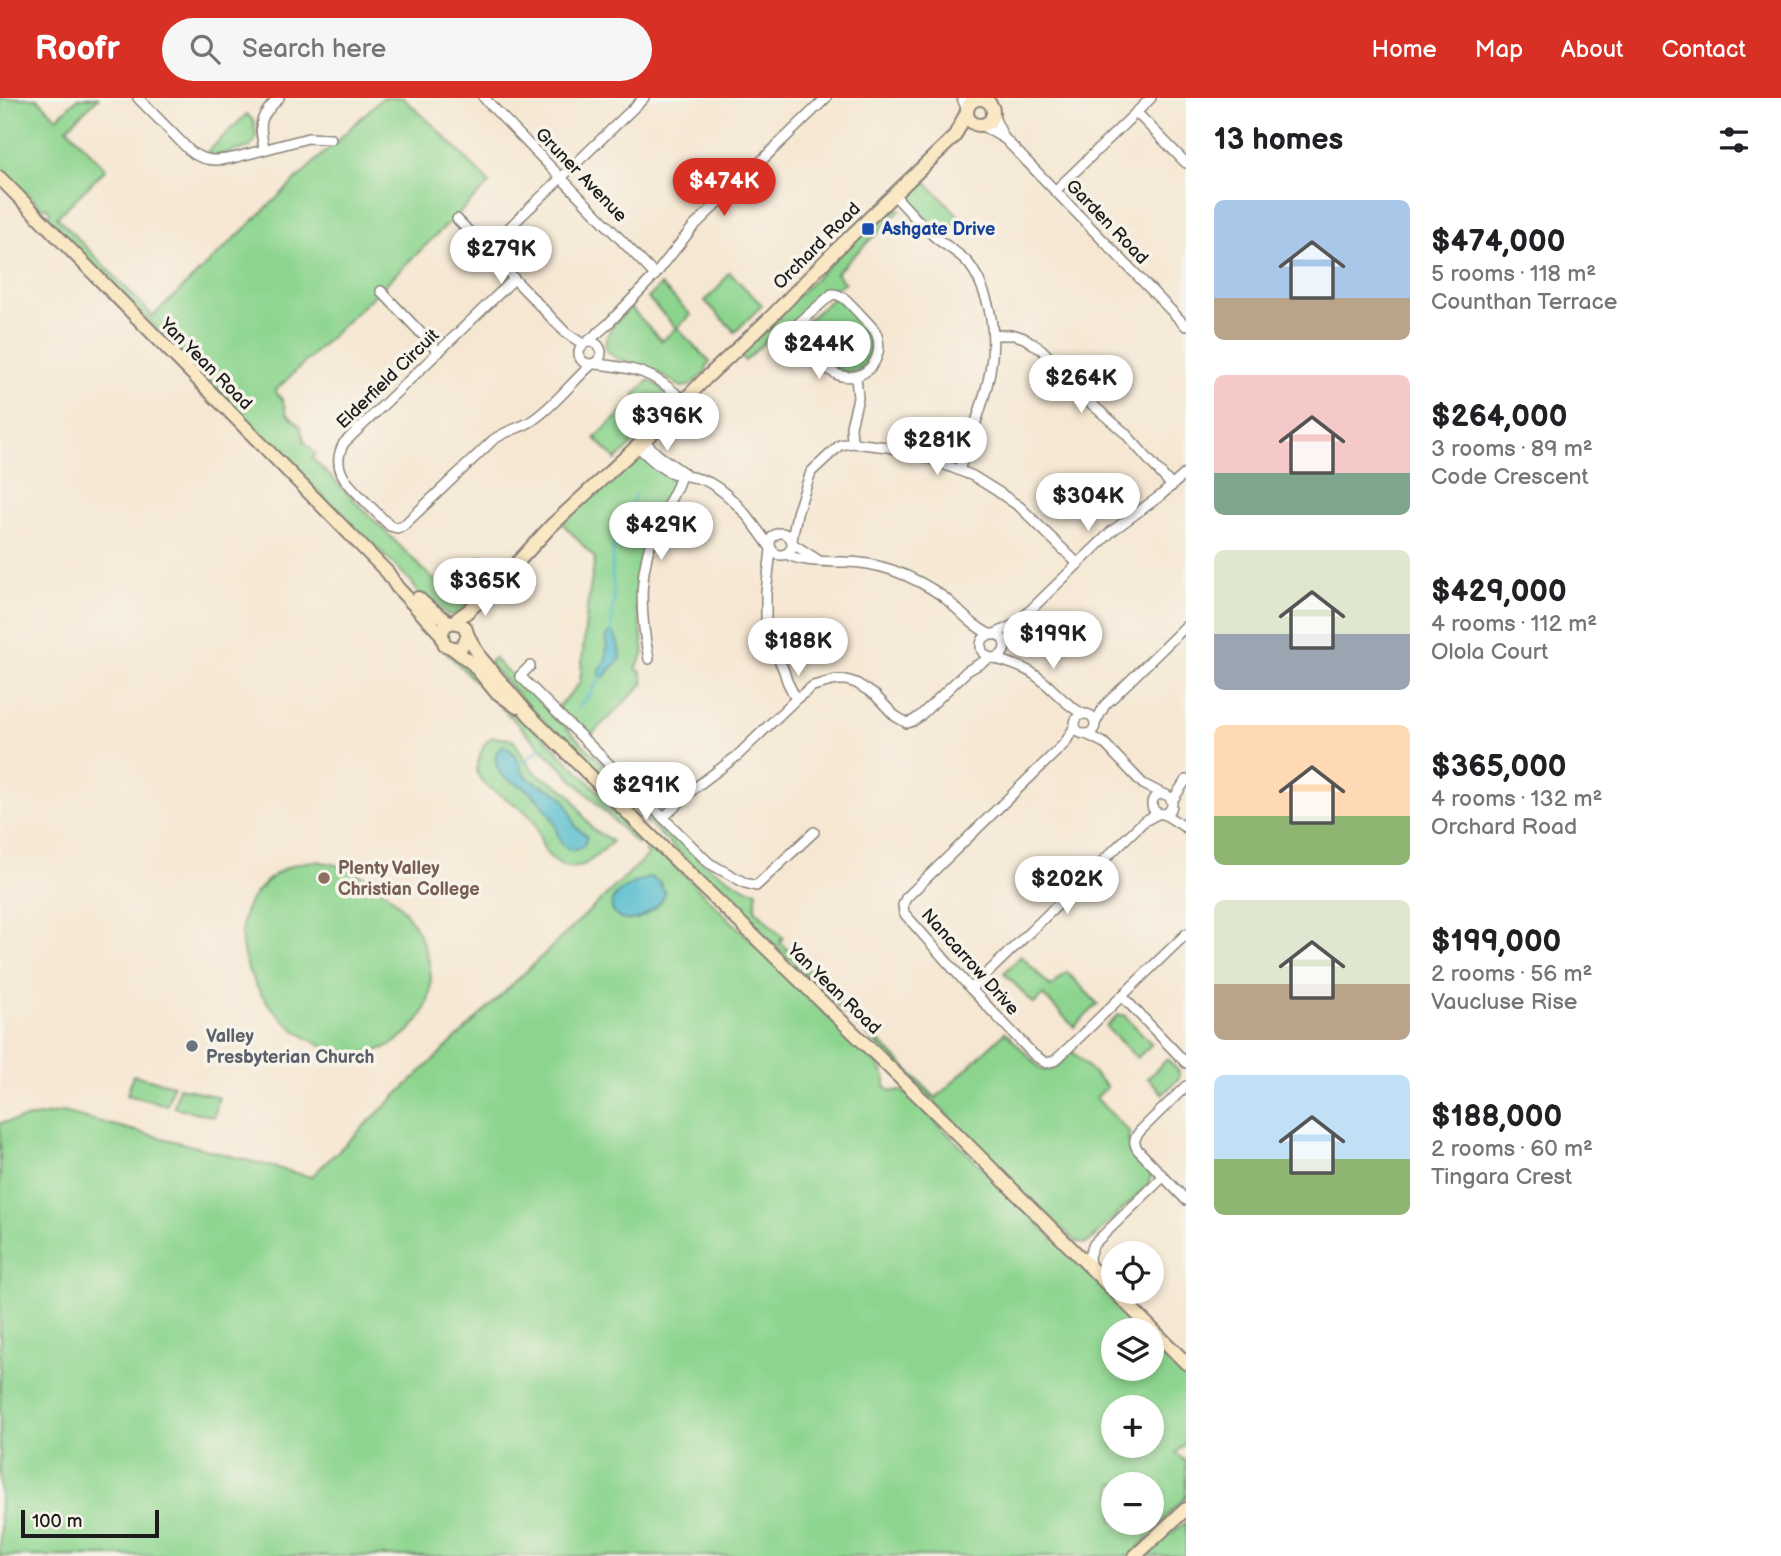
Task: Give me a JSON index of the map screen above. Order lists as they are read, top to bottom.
{
  "streets": {
    "main road": ["Orchard Road", "Yan Yean Road"],
    "street": [
      "Gruner Avenue",
      "Garden Road",
      "Elderfield Circuit",
      "Nancarrow Drive"
    ]
  },
  "crossings": [
    ["Garden Road", "Orchard Road"],
    ["Orchard Road", "Yan Yean Road"]
  ],
  "places": {
    "transit": ["Ashgate Drive"],
    "other": ["Plenty Valley Christian College", "Valley Presbyterian Church"]
  },
  "scale_bar": "100 m",
  "page": {
    "header": "Roofr",
    "search": "Search here",
    "nav": [
      "Home",
      "Map",
      "About",
      "Contact"
    ],
    "heading": "13 homes",
    "price": [
      "$474K",
      "$279K",
      "$244K",
      "$264K",
      "$396K",
      "$281K",
      "$304K",
      "$429K",
      "$365K",
      "$199K",
      "$188K",
      "$291K",
      "$202K"
    ],
    "list": [
      {
        "name": "$474,000",
        "note": "5 rooms · 118 m² · Counthan Terrace"
      },
      {
        "name": "$264,000",
        "note": "3 rooms · 89 m² · Code Crescent"
      },
      {
        "name": "$429,000",
        "note": "4 rooms · 112 m² · Olola Court"
      },
      {
        "name": "$365,000",
        "note": "4 rooms · 132 m² · Orchard Road"
      },
      {
        "name": "$199,000",
        "note": "2 rooms · 56 m² · Vaucluse Rise"
      },
      {
        "name": "$188,000",
        "note": "2 rooms · 60 m² · Tingara Crest"
      }
    ],
    "map_buttons": ["+", "−"],
    "scale": "100 m"
  }
}
